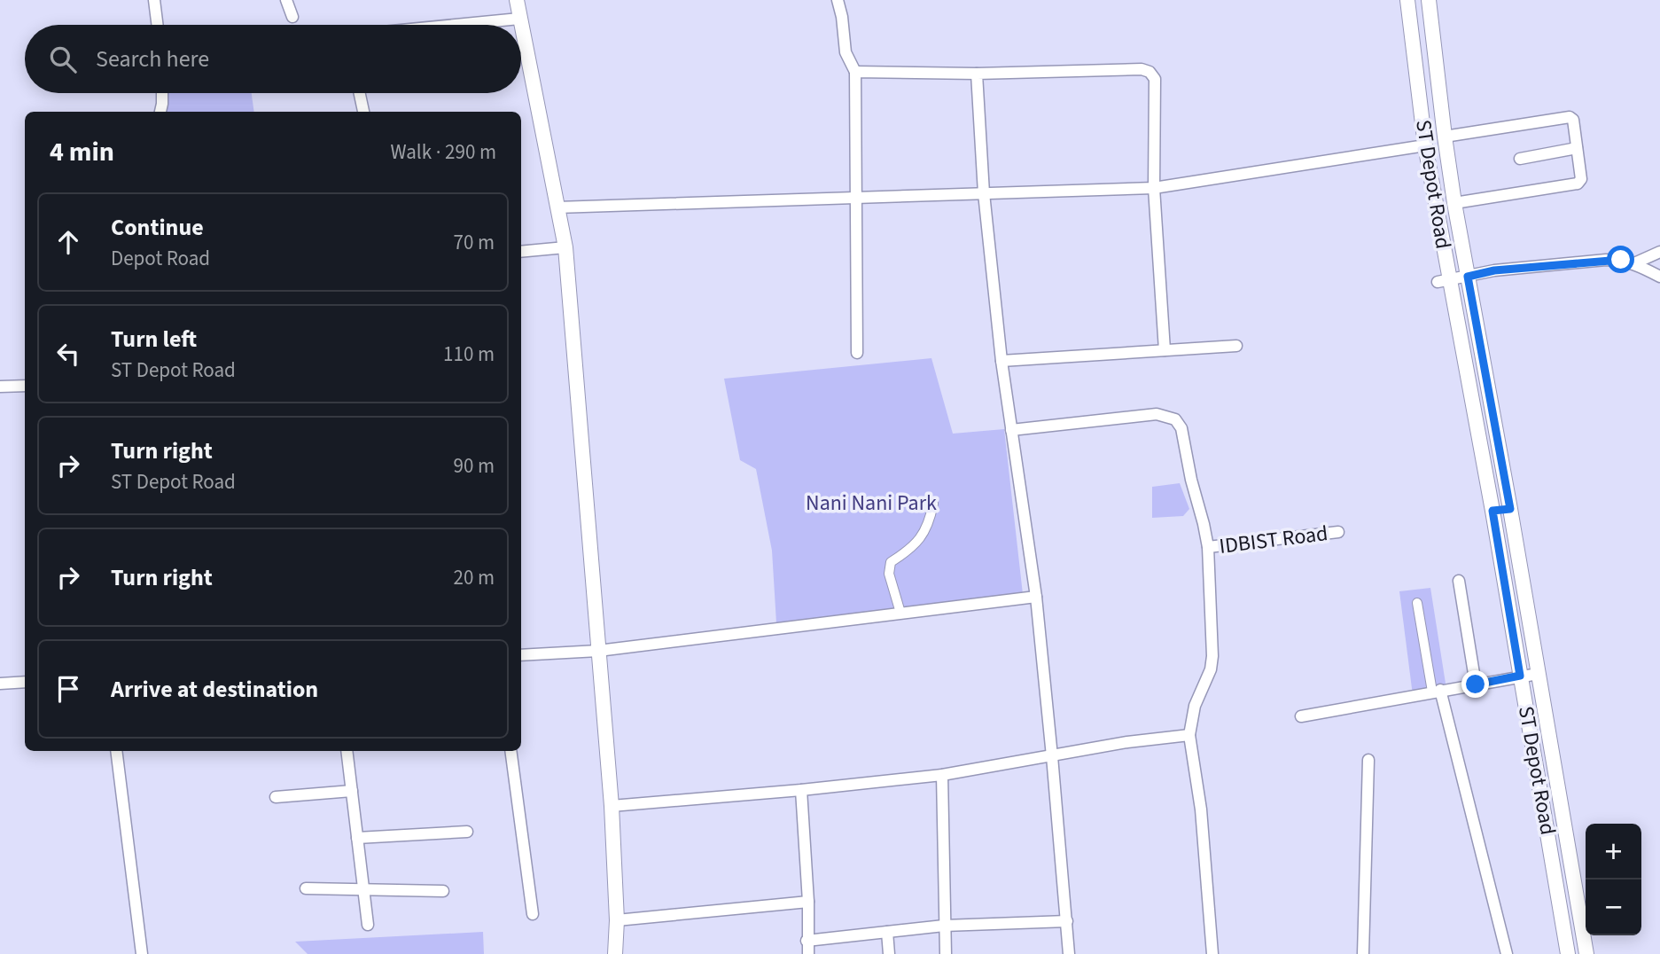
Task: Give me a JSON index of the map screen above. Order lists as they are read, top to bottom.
{
  "streets": {
    "street": ["ST Depot Road", "IDBIST Road"]
  },
  "parks": ["Nani Nani Park"],
  "page": {
    "search": "Search here",
    "heading": ["4 min", "Walk · 290 m"],
    "list": [
      ["Continue", "Depot Road", "70 m"],
      ["Turn left", "ST Depot Road", "110 m"],
      ["Turn right", "ST Depot Road", "90 m"],
      ["Turn right", "20 m"],
      "Arrive at destination"
    ],
    "map_buttons": ["+", "−"]
  }
}
